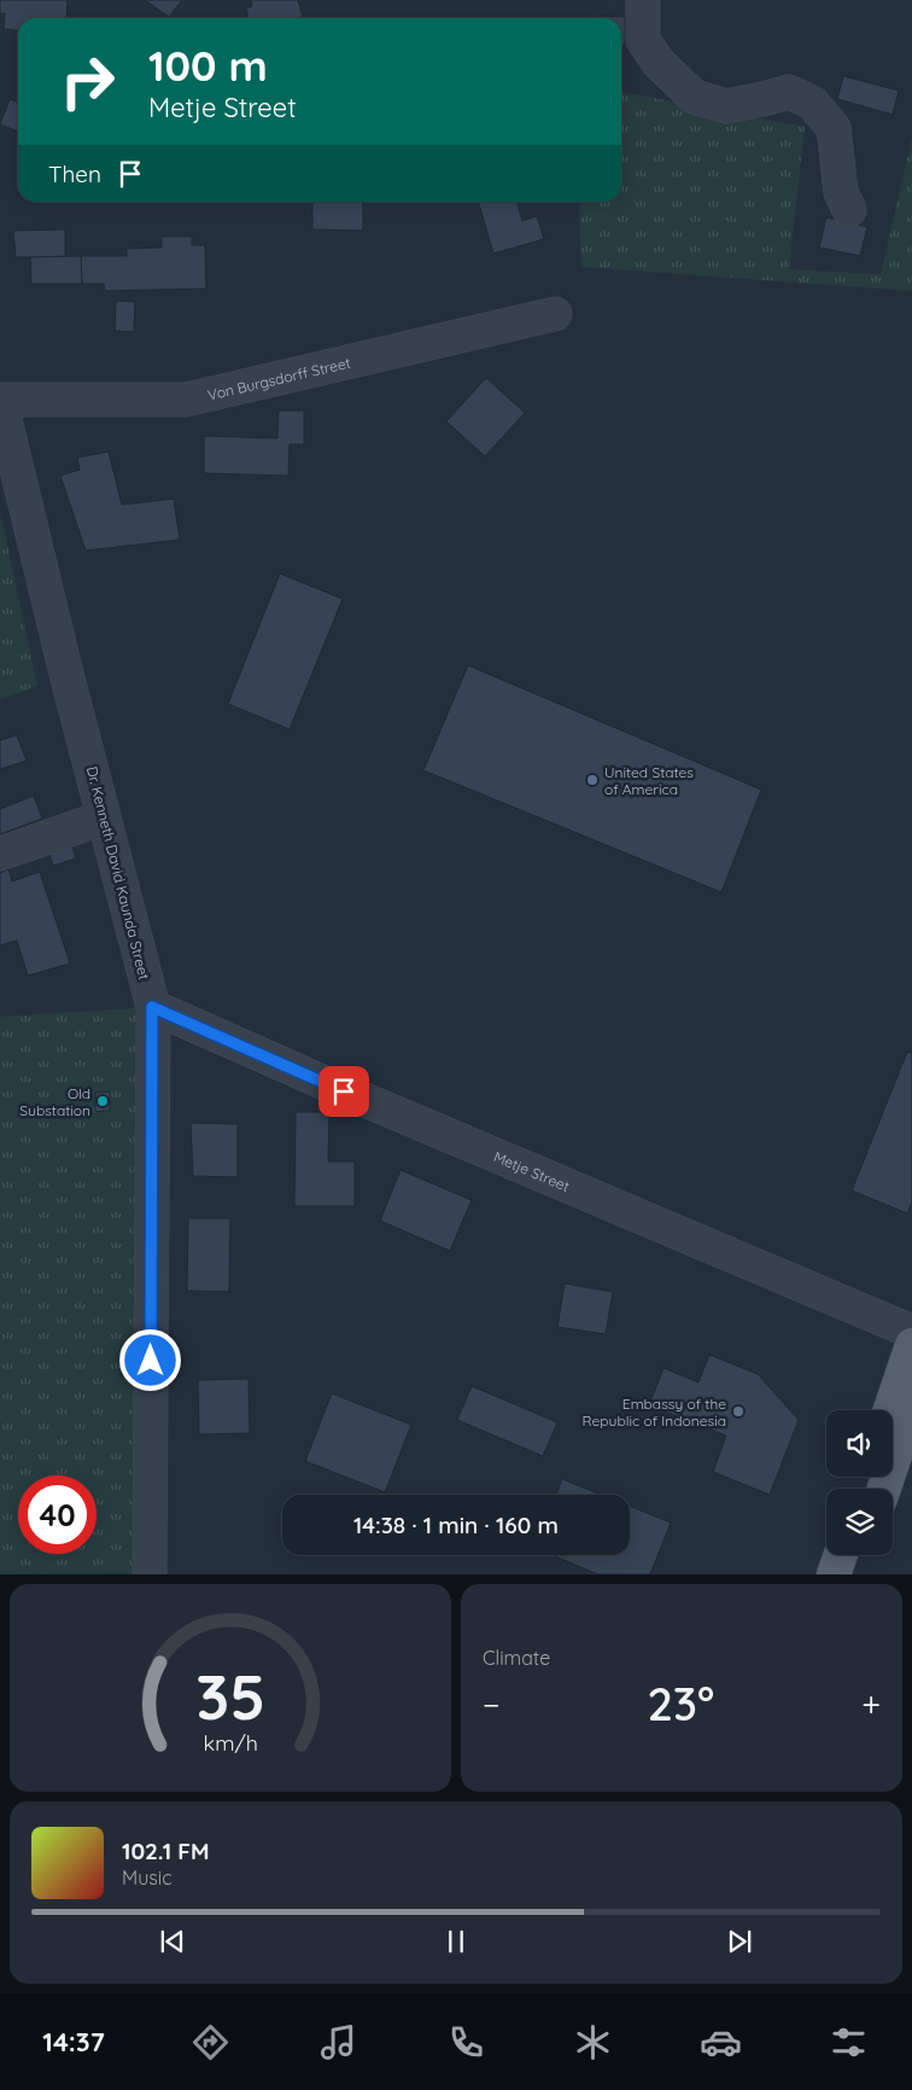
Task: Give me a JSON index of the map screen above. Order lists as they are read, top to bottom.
{
  "streets": {
    "street": ["Von Burgsdorff Street", "Dr. Kenneth David Kaunda Street", "Metje Street"]
  },
  "crossings": [
    ["Von Burgsdorff Street", "Dr. Kenneth David Kaunda Street"],
    ["Dr. Kenneth David Kaunda Street", "Metje Street"]
  ],
  "places": ["United States of America", "Old Substation", "Embassy of the Republic of Indonesia"],
  "page": {
    "turn": ["100 m", "Metje Street"],
    "then": "Then",
    "limit": "40",
    "trip": "14:38 · 1 min · 160 m",
    "tile": "Climate",
    "heat": ["−", "23°", "+"],
    "song": ["102.1 FM", "Music"],
    "tabs": "14:37",
    "gauge": ["35", "km/h"]
  }
}
